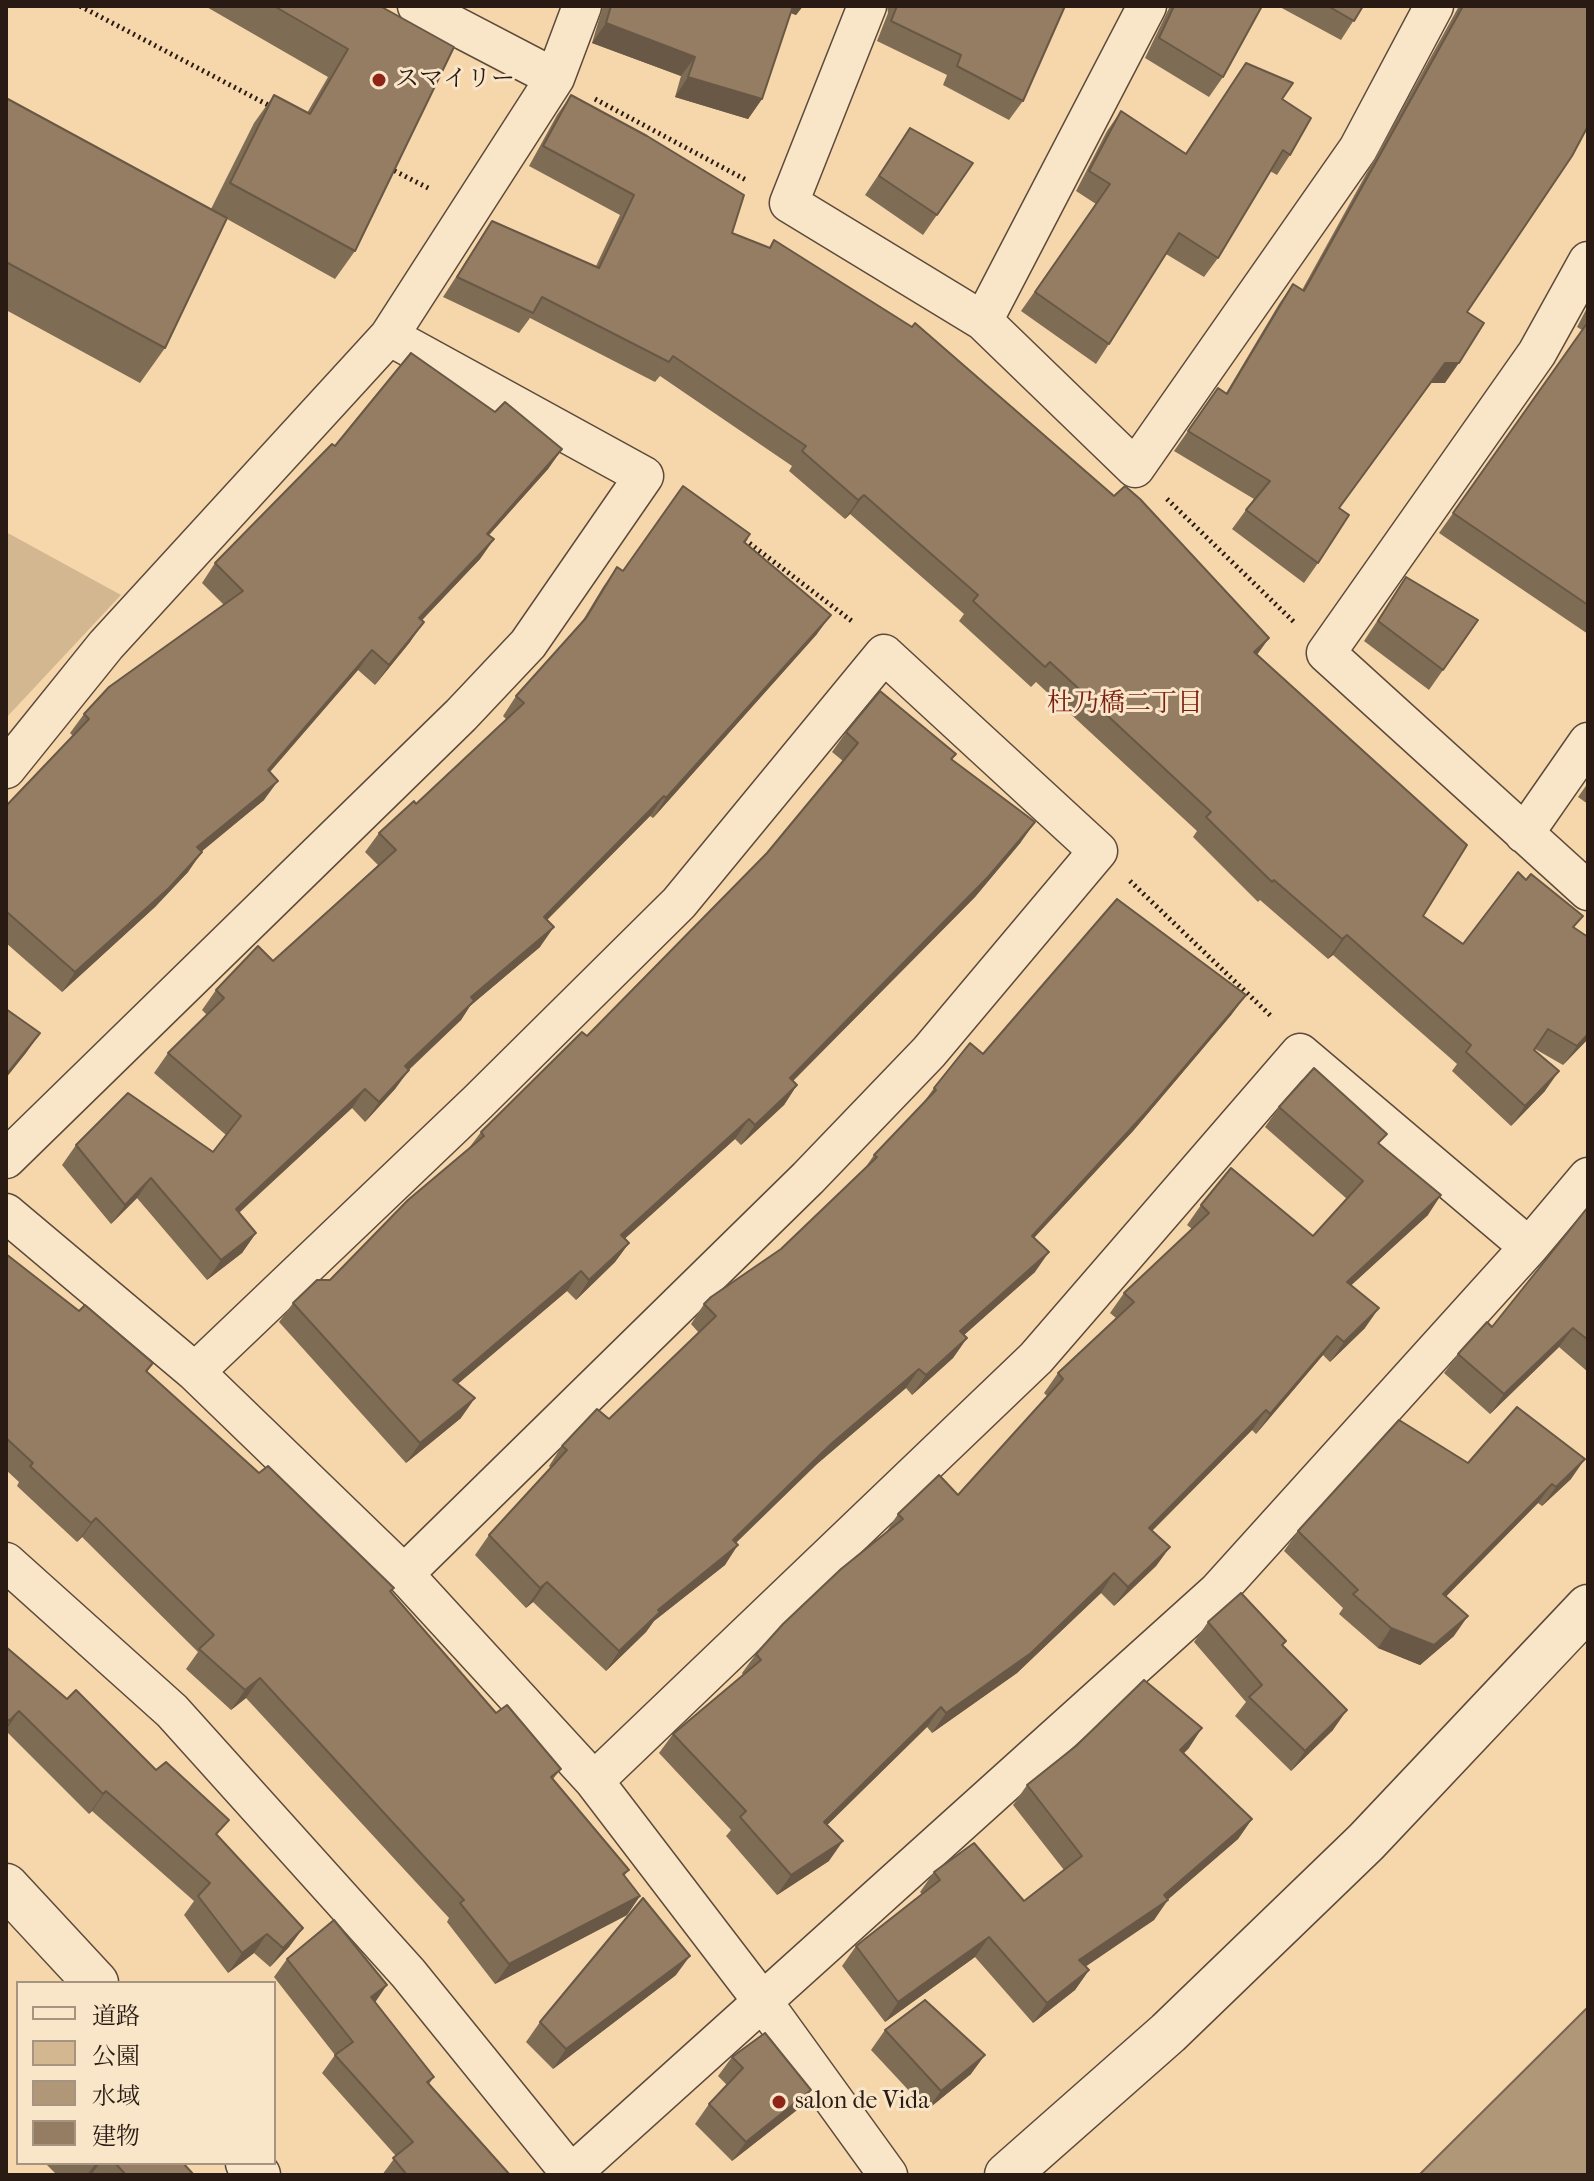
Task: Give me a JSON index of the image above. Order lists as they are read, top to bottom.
{
  "districts": ["杜乃橋二丁目"],
  "places": ["スマイリー", "salon de Vida"],
  "legend": [
    "道路",
    "公園",
    "水域",
    "建物"
  ]
}
